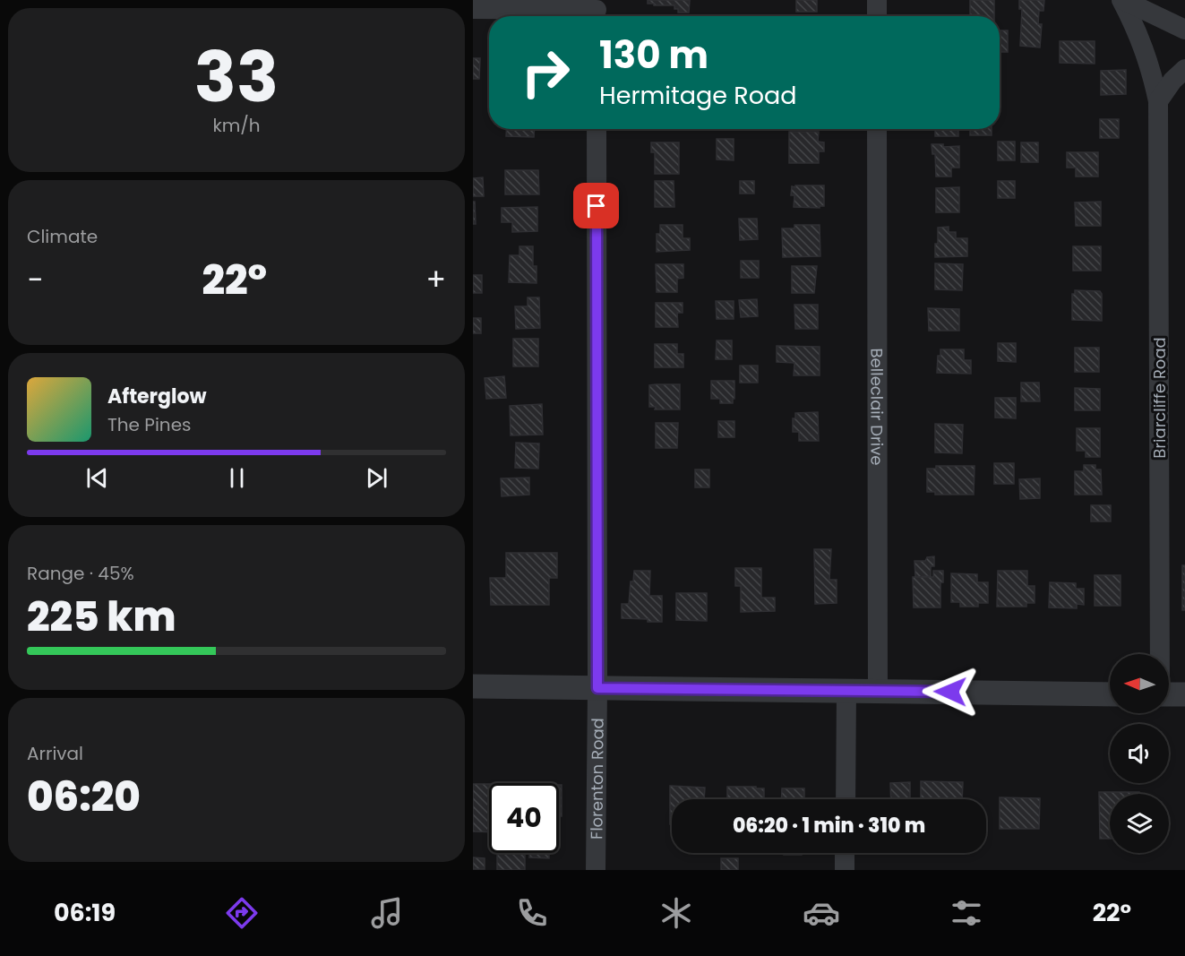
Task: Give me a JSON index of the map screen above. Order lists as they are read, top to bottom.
{
  "streets": {
    "street": ["Briarcliffe Road", "Belleclair Drive", "Florenton Road"]
  },
  "north": "left",
  "page": {
    "tile": [
      ["33", "km/h"],
      "Climate",
      ["Range · 45%", "225 km"],
      ["Arrival", "06:20"]
    ],
    "turn": ["130 m", "Hermitage Road"],
    "heat": ["−", "22°", "+"],
    "song": ["Afterglow", "The Pines"],
    "limit": "40",
    "trip": "06:20 · 1 min · 310 m",
    "tabs": ["06:19", "22°"]
  }
}
